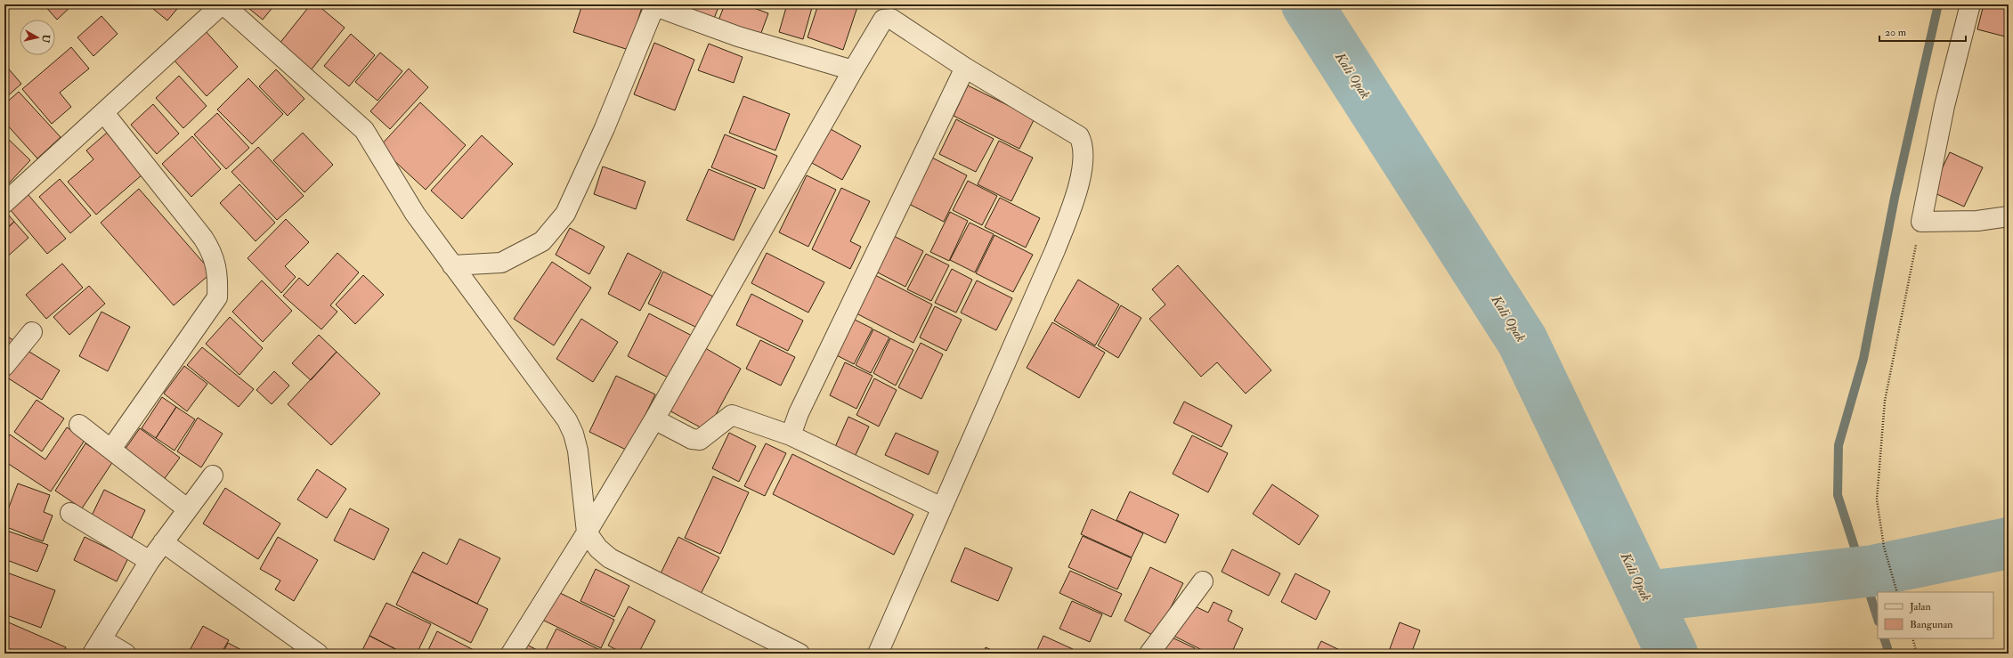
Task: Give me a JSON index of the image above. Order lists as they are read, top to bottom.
{
  "water": ["Kali Opak"],
  "legend": ["Jalan", "Bangunan"],
  "scale_bar": "20 m",
  "north": "right"
}
